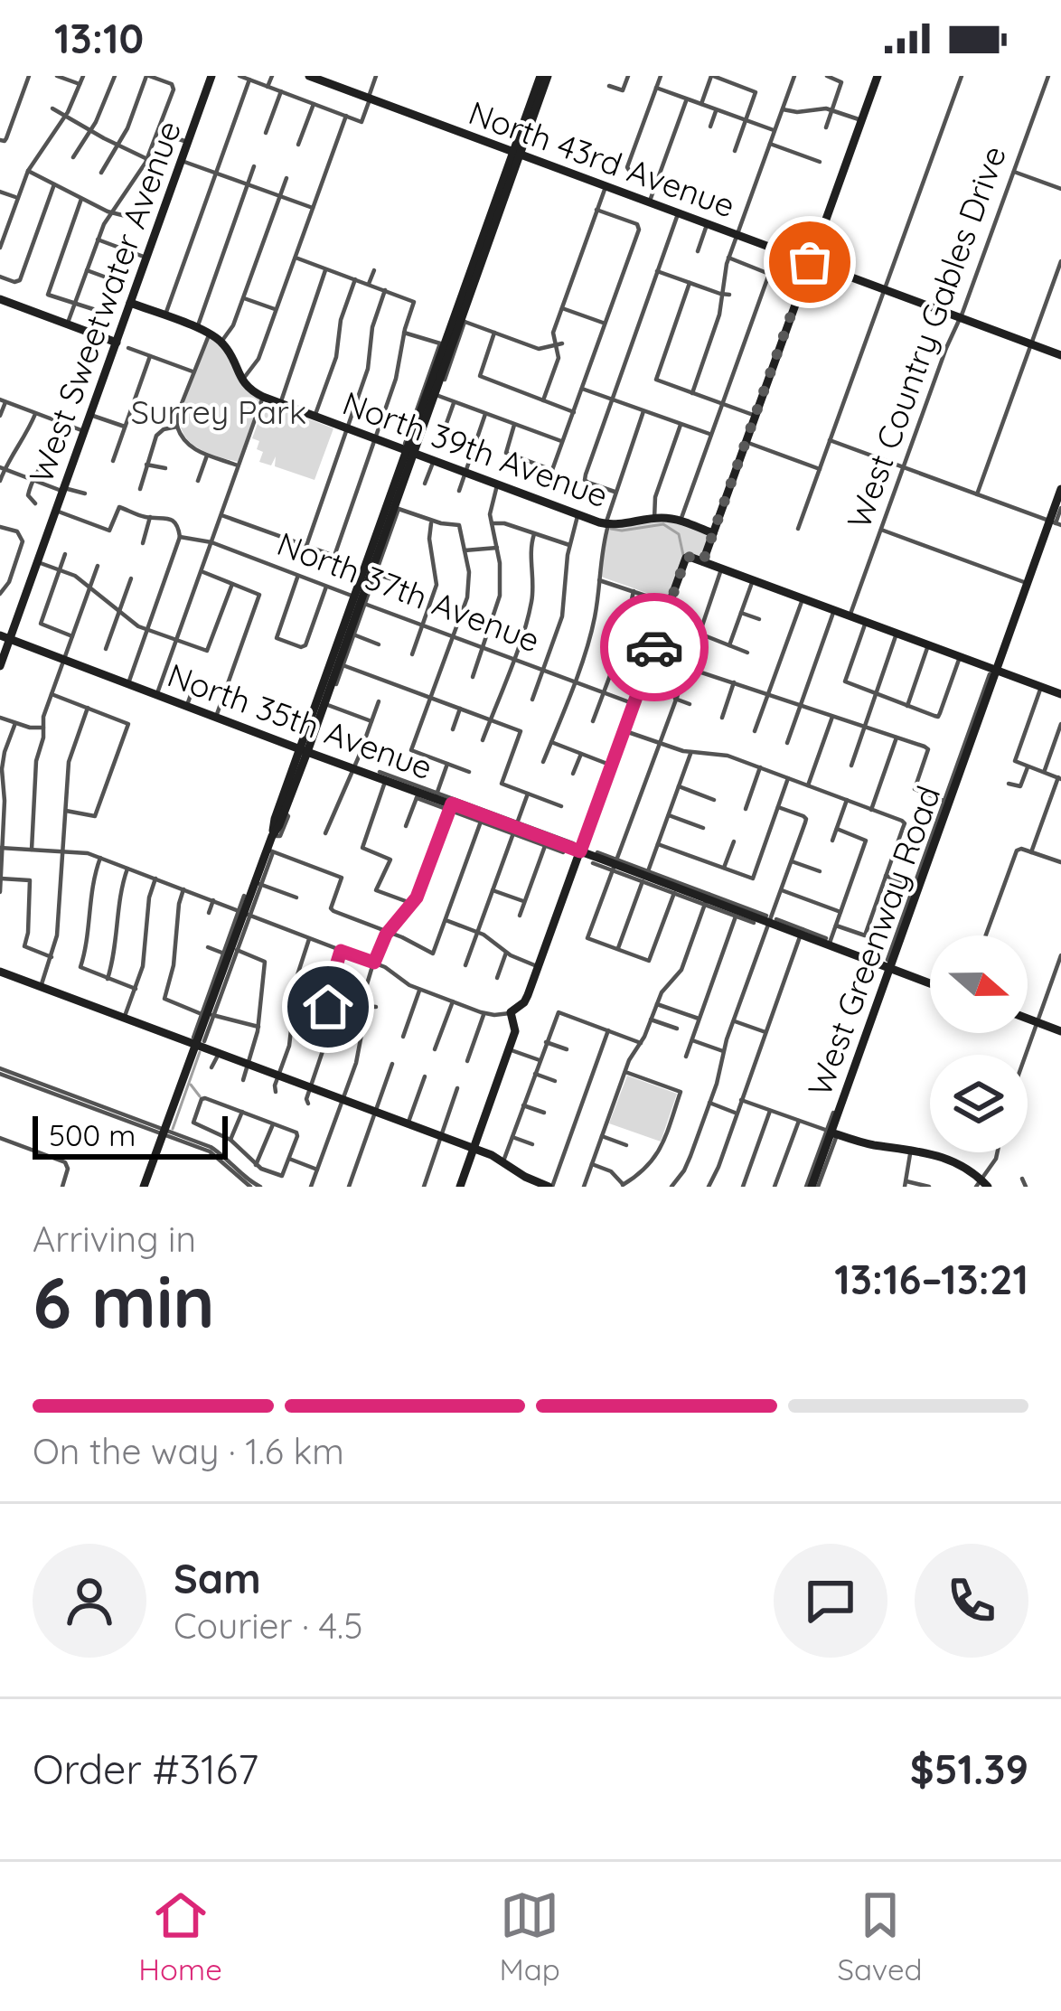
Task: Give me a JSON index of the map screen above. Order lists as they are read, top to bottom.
{
  "streets": {
    "main road": [
      "North 43rd Avenue",
      "West Sweetwater Avenue",
      "North 39th Avenue",
      "North 35th Avenue",
      "West Greenway Road"
    ],
    "street": ["West Country Gables Drive", "North 37th Avenue"]
  },
  "crossings": [
    ["North 43rd Avenue", "West Country Gables Drive"],
    ["West Sweetwater Avenue", "North 39th Avenue"],
    ["West Sweetwater Avenue", "North 35th Avenue"],
    ["North 35th Avenue", "West Greenway Road"]
  ],
  "parks": ["Surrey Park"],
  "scale_bar": "500 m",
  "north": "right",
  "page": {
    "status": "13:10",
    "scale": "500 m",
    "heading": ["6 min", "Arriving in", "13:16–13:21"],
    "panel": [
      "Sam",
      "Courier · 4.5",
      "Order #3167",
      "$51.39"
    ],
    "bar": "On the way · 1.6 km",
    "tabs": ["Home", "Map", "Saved"]
  }
}
